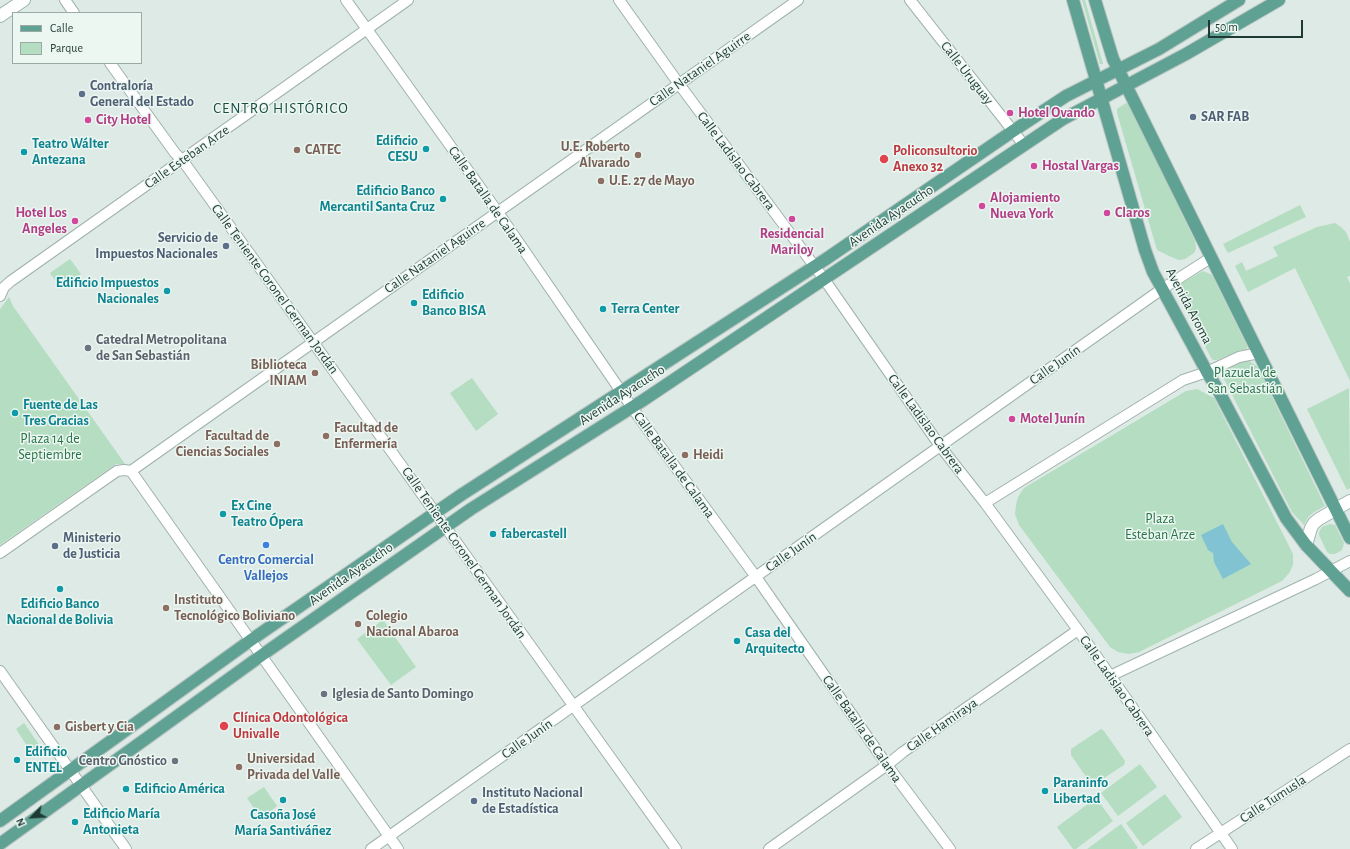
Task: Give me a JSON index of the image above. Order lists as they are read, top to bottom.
{
  "streets": {
    "main road": ["Avenida Ayacucho", "Avenida Aroma"],
    "street": [
      "Calle Nataniel Aguirre",
      "Calle Uruguay",
      "Calle Esteban Arze",
      "Calle Ladislao Cabrera",
      "Calle Batalla de Calama",
      "Calle Teniente Coronel German Jordán",
      "Calle Junín",
      "Calle Hamiraya",
      "Calle Tumusla"
    ]
  },
  "crossings": [
    ["Calle Nataniel Aguirre", "Calle Ladislao Cabrera"],
    ["Calle Nataniel Aguirre", "Calle Batalla de Calama"],
    ["Calle Nataniel Aguirre", "Calle Teniente Coronel German Jordán"],
    ["Calle Uruguay", "Avenida Ayacucho"],
    ["Calle Esteban Arze", "Calle Batalla de Calama"],
    ["Calle Esteban Arze", "Calle Teniente Coronel German Jordán"],
    ["Calle Ladislao Cabrera", "Avenida Ayacucho"],
    ["Calle Ladislao Cabrera", "Calle Junín"],
    ["Calle Ladislao Cabrera", "Calle Hamiraya"],
    ["Calle Ladislao Cabrera", "Calle Tumusla"],
    ["Calle Batalla de Calama", "Avenida Ayacucho"],
    ["Calle Batalla de Calama", "Calle Junín"],
    ["Calle Batalla de Calama", "Calle Hamiraya"],
    ["Avenida Ayacucho", "Calle Teniente Coronel German Jordán"],
    ["Avenida Ayacucho", "Avenida Aroma"],
    ["Calle Teniente Coronel German Jordán", "Calle Junín"],
    ["Avenida Aroma", "Calle Junín"]
  ],
  "districts": ["CENTRO HISTÓRICO"],
  "parks": ["Plazuela de San Sebastián", "Plaza 14 de Septiembre", "Plaza Esteban Arze"],
  "places": [
    "Contraloría General del Estado",
    "Hotel Ovando",
    "SAR FAB",
    "City Hotel",
    "Edificio CESU",
    "CATEC",
    "Teatro Wálter Antezana",
    "U.E. Roberto Alvarado",
    "Policonsultorio Anexo 32",
    "Hostal Vargas",
    "U.E. 27 de Mayo",
    "Edificio Banco Mercantil Santa Cruz",
    "Alojamiento Nueva York",
    "Claros",
    "Residencial Mariloy",
    "Hotel Los Angeles",
    "Servicio de Impuestos Nacionales",
    "Edificio Impuestos Nacionales",
    "Edificio Banco BISA",
    "Terra Center",
    "Catedral Metropolitana de San Sebastián",
    "Biblioteca INIAM",
    "Fuente de Las Tres Gracias",
    "Motel Junín",
    "Facultad de Enfermería",
    "Facultad de Ciencias Sociales",
    "Heidi",
    "Ex Cine Teatro Ópera",
    "fabercastell",
    "Centro Comercial Vallejos",
    "Ministerio de Justicia",
    "Edificio Banco Nacional de Bolivia",
    "Instituto Tecnológico Boliviano",
    "Colegio Nacional Abaroa",
    "Casa del Arquitecto",
    "Iglesia de Santo Domingo",
    "Clínica Odontológica Univalle",
    "Gisbert y Cia",
    "Edificio ENTEL",
    "Centro Gnóstico",
    "Universidad Privada del Valle",
    "Edificio América",
    "Paraninfo Libertad",
    "Casoña José María Santiváñez",
    "Instituto Nacional de Estadística",
    "Edificio María Antonieta"
  ],
  "legend": ["Calle", "Parque"],
  "scale_bar": "50 m",
  "north": "bottom left"
}
